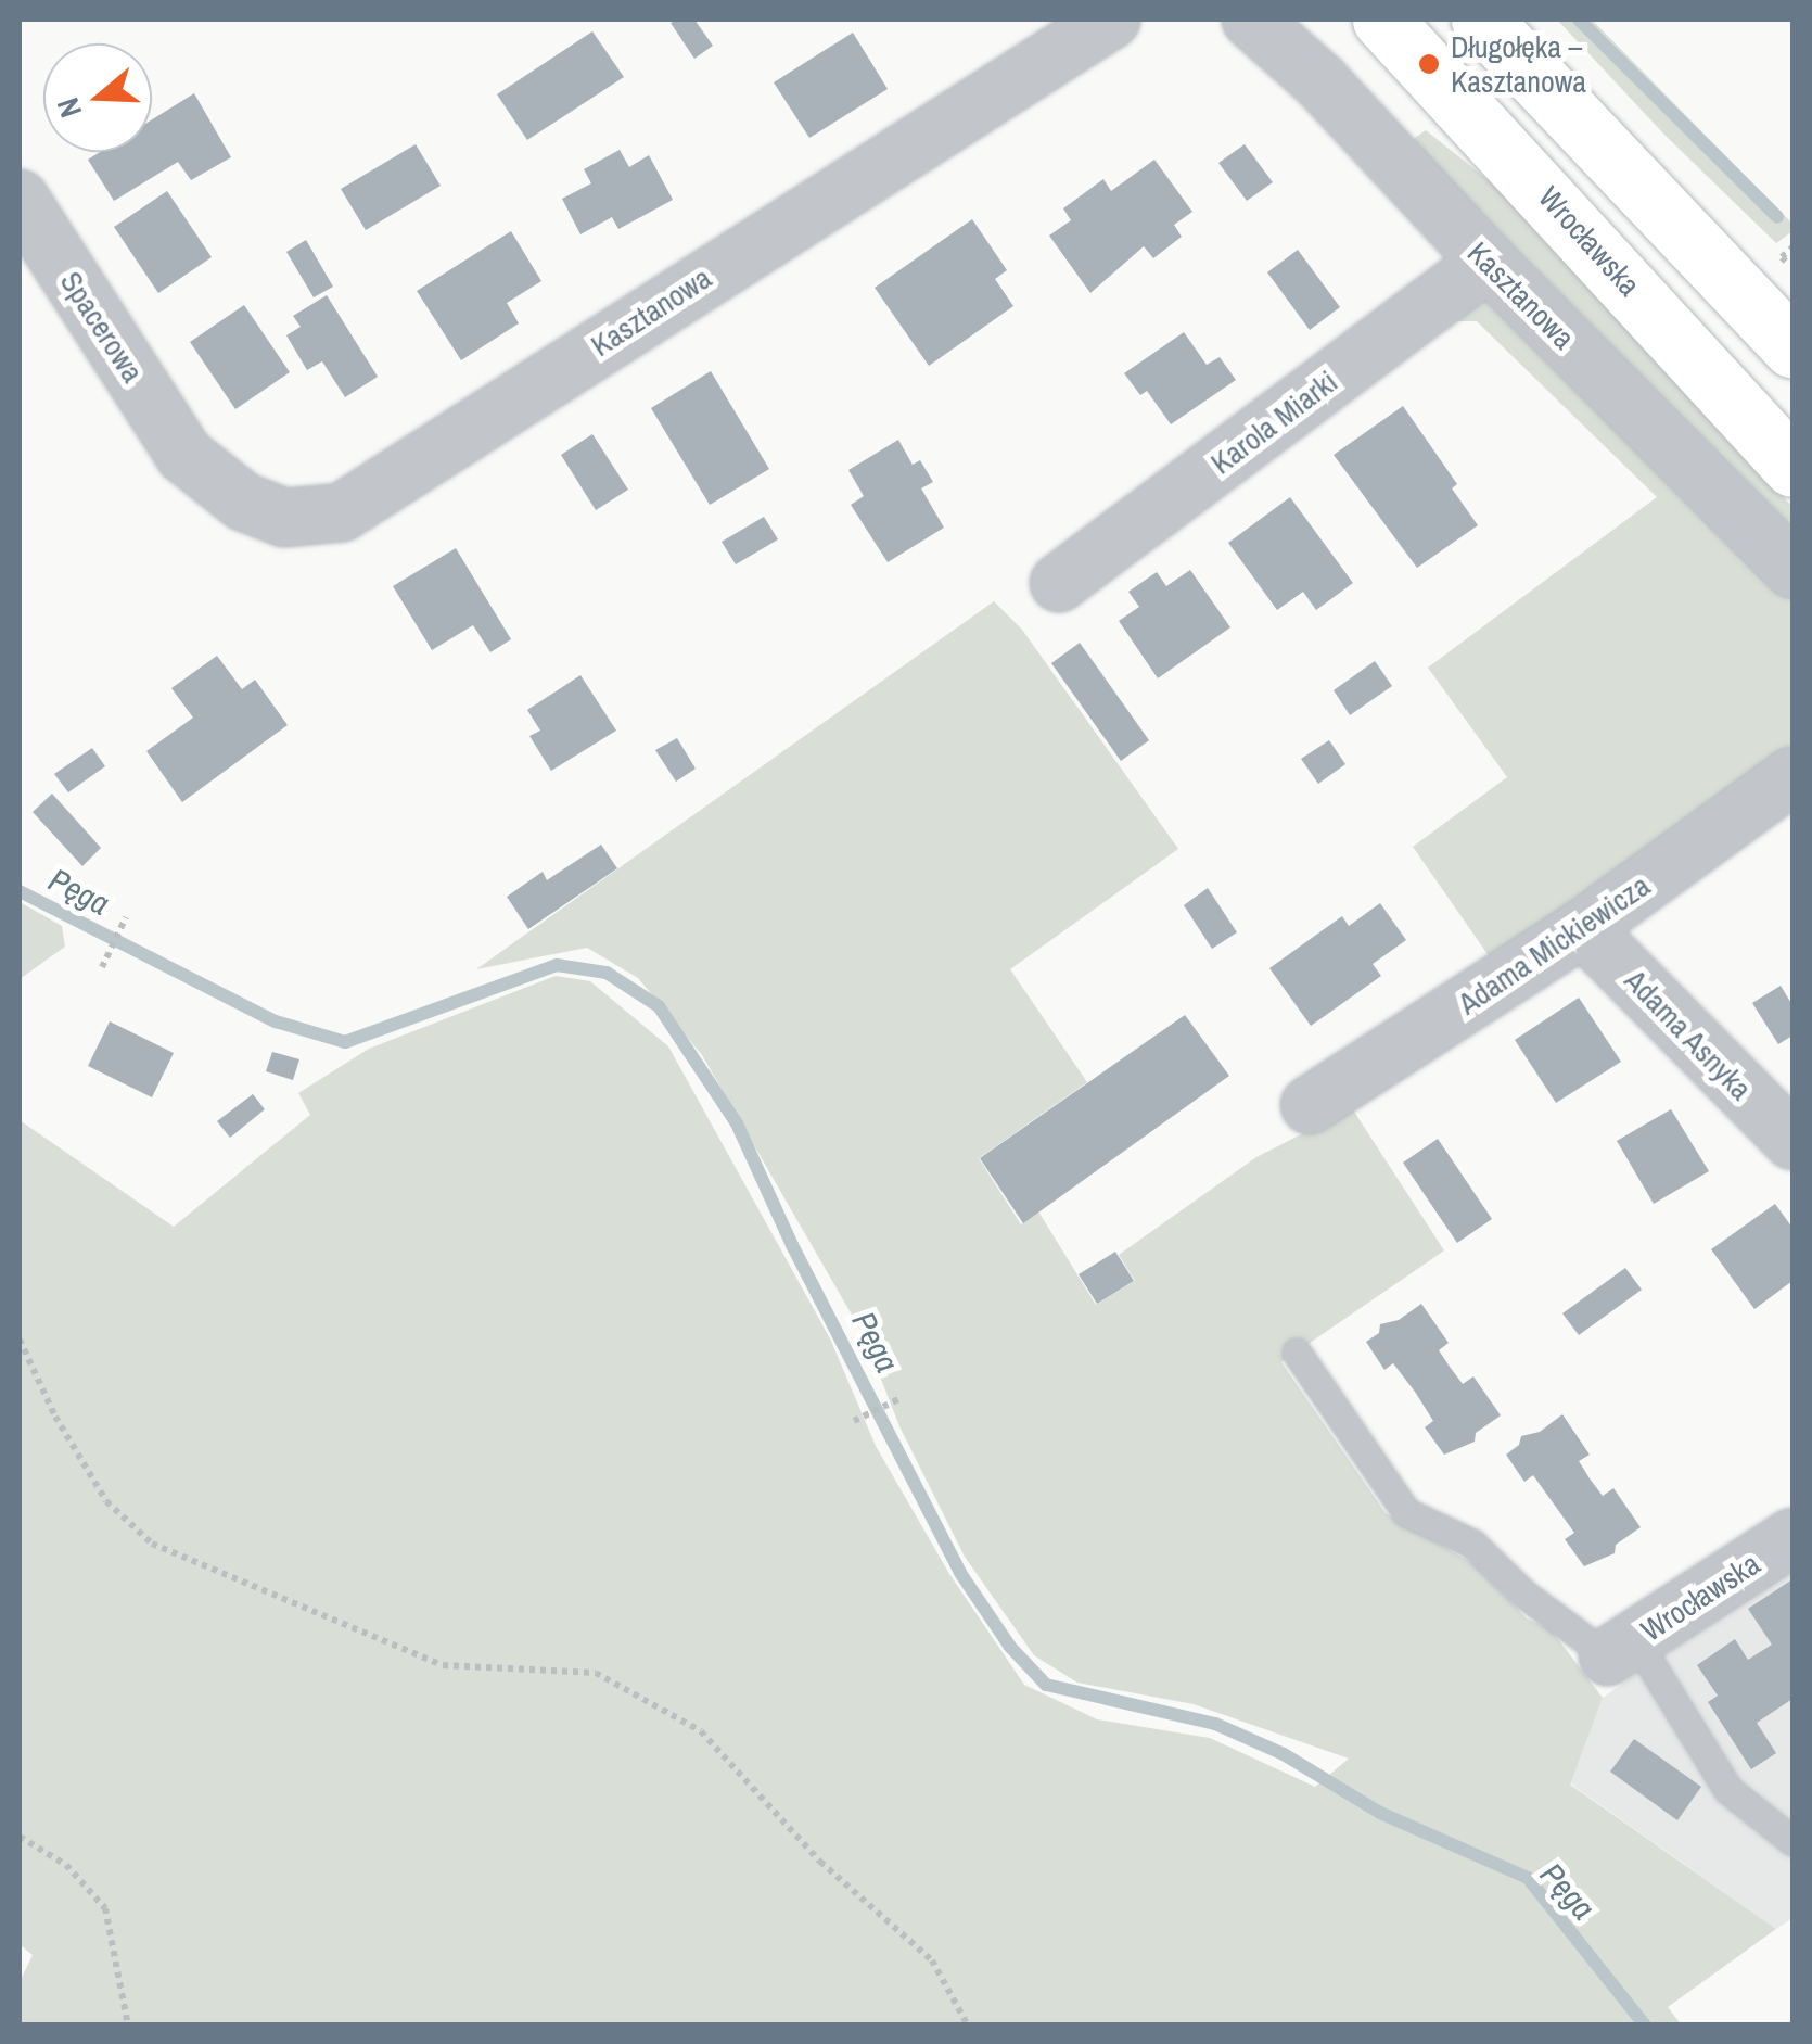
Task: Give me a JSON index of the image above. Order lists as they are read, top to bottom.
{
  "streets": {
    "main road": ["Wrocławska"],
    "street": [
      "Kasztanowa",
      "Spacerowa",
      "Karola Miarki",
      "Adama Mickiewicza",
      "Adama Asnyka"
    ]
  },
  "crossings": [
    ["Kasztanowa", "Spacerowa"],
    ["Kasztanowa", "Karola Miarki"],
    ["Adama Mickiewicza", "Adama Asnyka"]
  ],
  "water": ["Pęga"],
  "places": ["Długołęka – Kasztanowa"],
  "north": "left"
}
